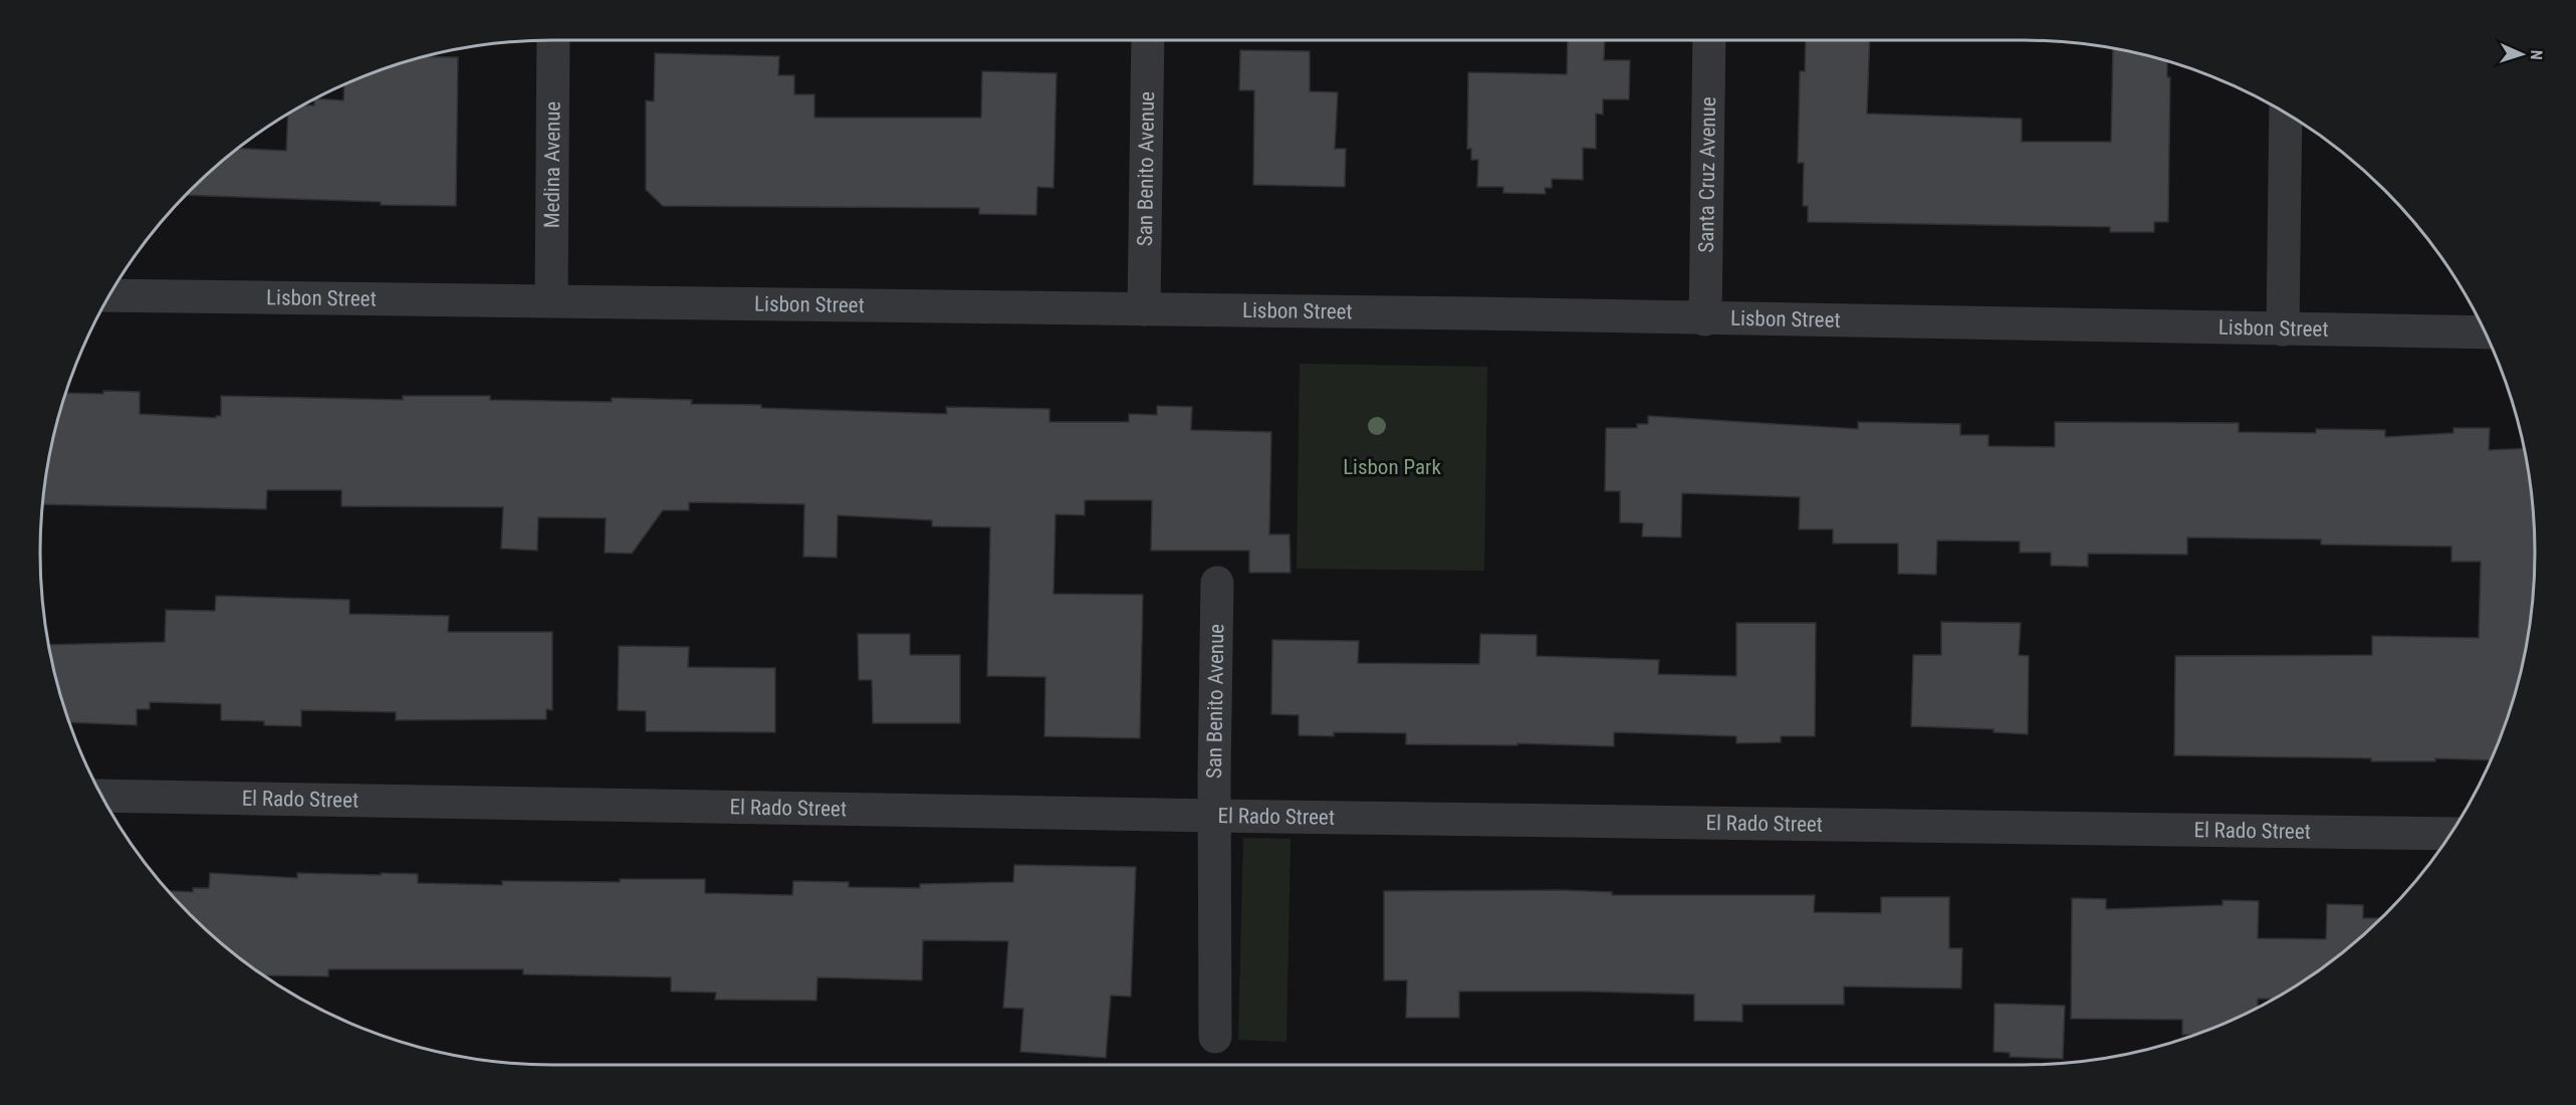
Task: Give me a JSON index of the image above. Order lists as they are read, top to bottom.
{
  "streets": {
    "street": [
      "Medina Avenue",
      "San Benito Avenue",
      "Santa Cruz Avenue",
      "Lisbon Street",
      "El Rado Street"
    ]
  },
  "crossings": [
    ["Medina Avenue", "Lisbon Street"],
    ["San Benito Avenue", "Lisbon Street"],
    ["San Benito Avenue", "El Rado Street"],
    ["Santa Cruz Avenue", "Lisbon Street"]
  ],
  "parks": ["Lisbon Park"],
  "north": "right"
}
